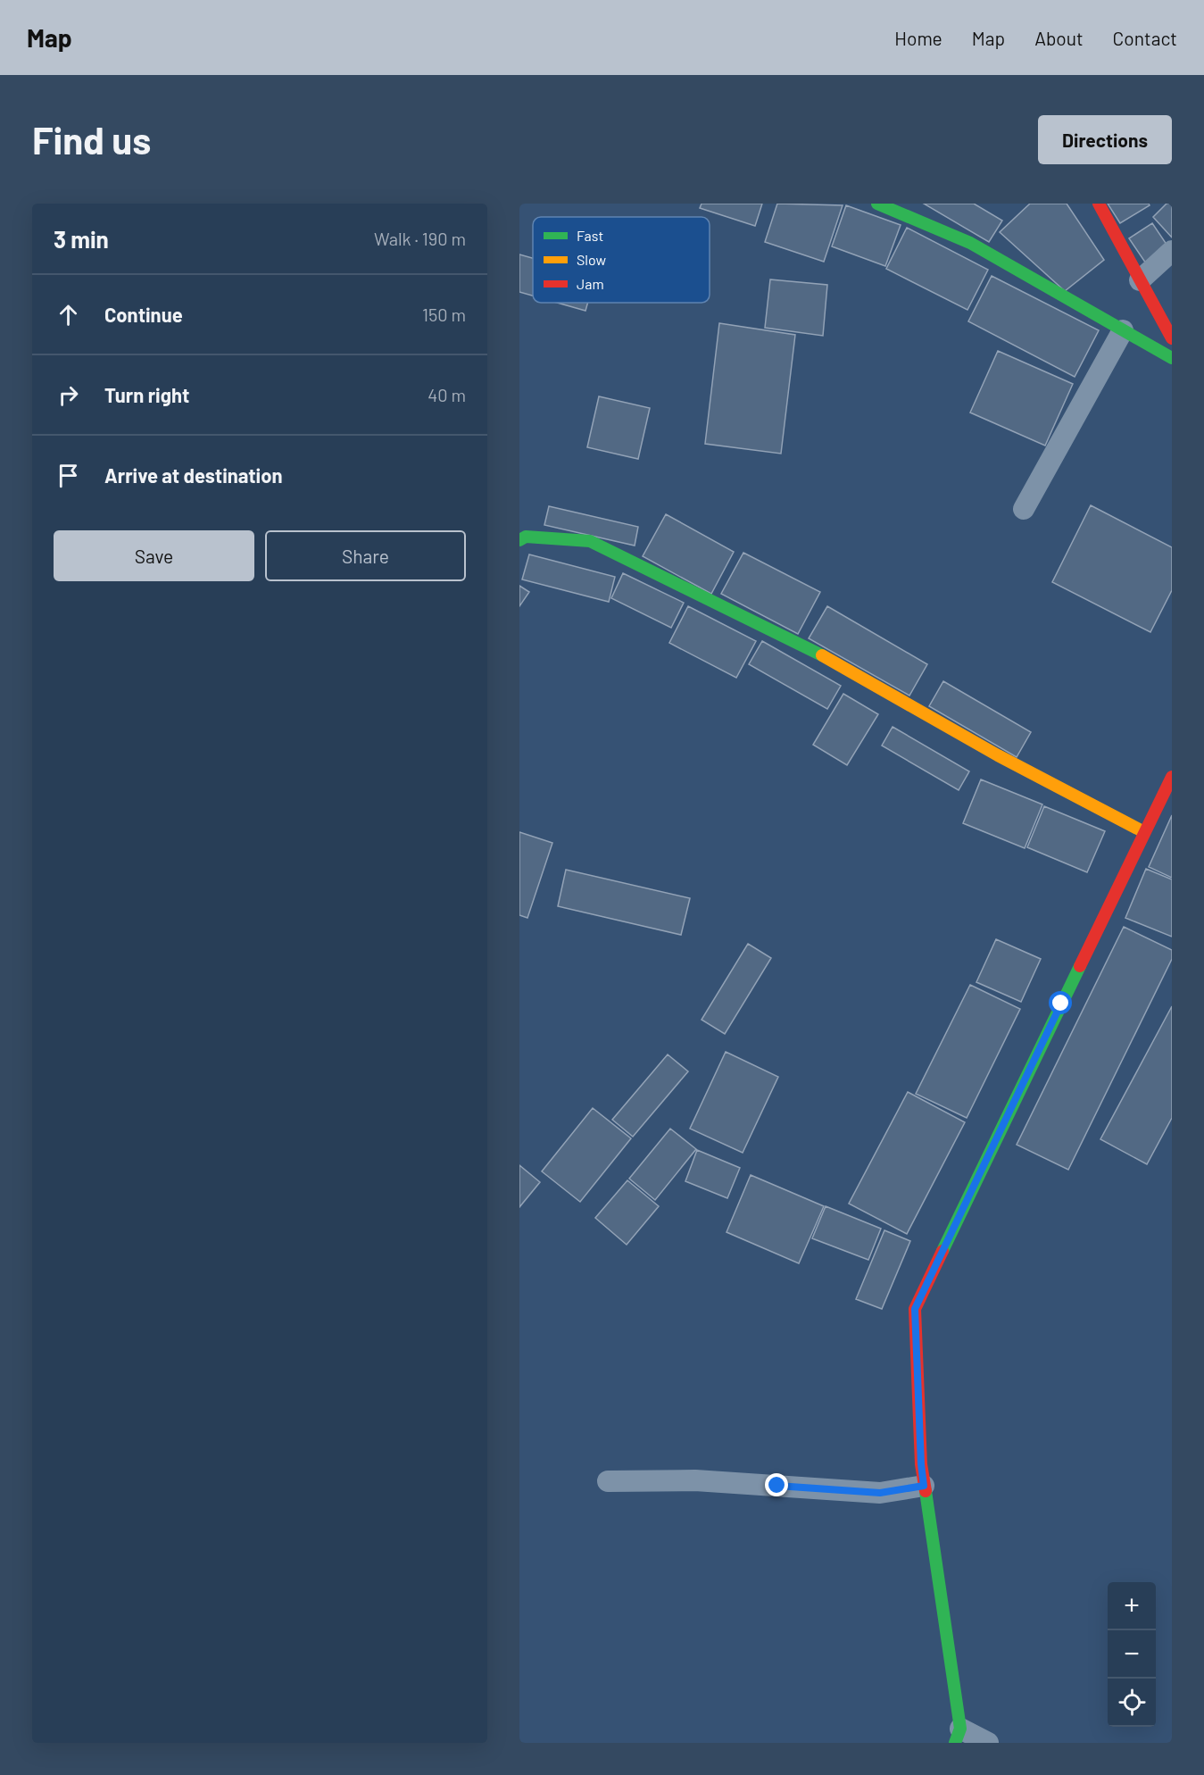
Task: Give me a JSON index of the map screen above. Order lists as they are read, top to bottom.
{
  "legend": ["Fast", "Slow", "Jam"],
  "page": {
    "header": "Map",
    "nav": [
      "Home",
      "Map",
      "About",
      "Contact"
    ],
    "buttons": [
      "Directions",
      ["Save", "Share"]
    ],
    "title": "Find us",
    "heading": ["3 min", "Walk · 190 m"],
    "list": [
      ["Continue", "150 m"],
      ["Turn right", "40 m"],
      "Arrive at destination"
    ],
    "map_buttons": ["+", "−"]
  }
}
